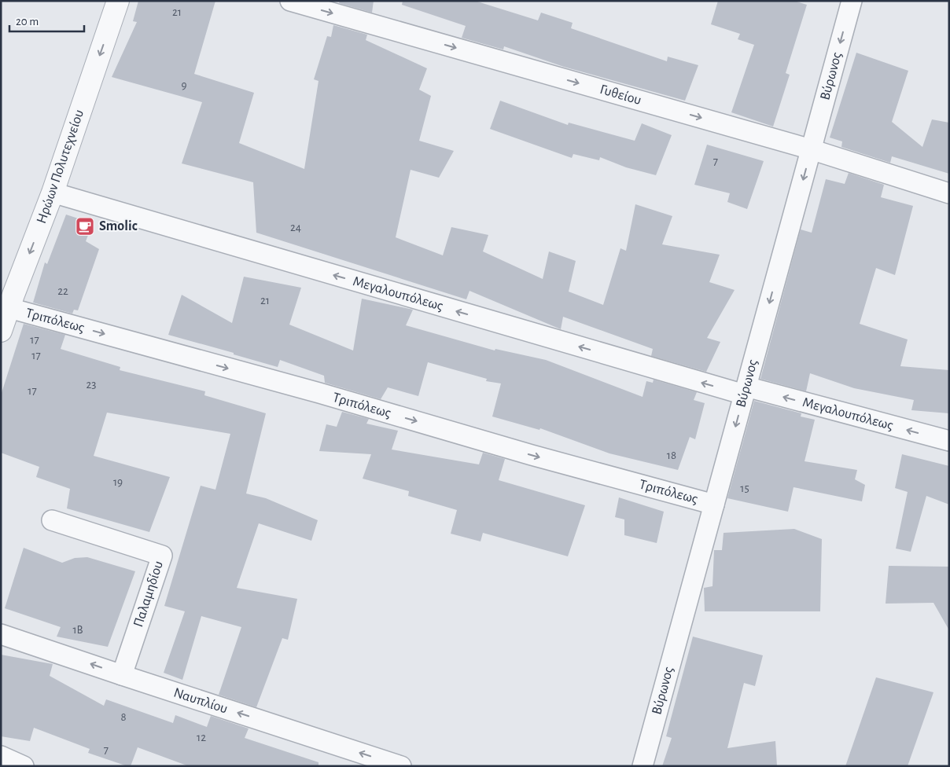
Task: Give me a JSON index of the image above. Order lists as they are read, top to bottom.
{
  "streets": {
    "street": [
      "Βύρωνος",
      "Γυθείου",
      "Ηρώων Πολυτεχνείου",
      "Μεγαλουπόλεως",
      "Τριπόλεως",
      "Παλαμηδίου",
      "Ναυπλίου"
    ]
  },
  "crossings": [
    ["Βύρωνος", "Γυθείου"],
    ["Βύρωνος", "Μεγαλουπόλεως"],
    ["Βύρωνος", "Τριπόλεως"],
    ["Ηρώων Πολυτεχνείου", "Μεγαλουπόλεως"],
    ["Ηρώων Πολυτεχνείου", "Τριπόλεως"],
    ["Παλαμηδίου", "Ναυπλίου"]
  ],
  "one_way": [
    "Βύρωνος",
    "Γυθείου",
    "Ηρώων Πολυτεχνείου",
    "Μεγαλουπόλεως",
    "Τριπόλεως",
    "Ναυπλίου"
  ],
  "places": {
    "cafe": ["Smolic"]
  },
  "house_numbers": [
    "21",
    "9",
    "7",
    "24",
    "22",
    "21",
    "17",
    "17",
    "23",
    "17",
    "18",
    "19",
    "15",
    "1B",
    "8",
    "12",
    "7"
  ],
  "scale_bar": "20 m"
}
